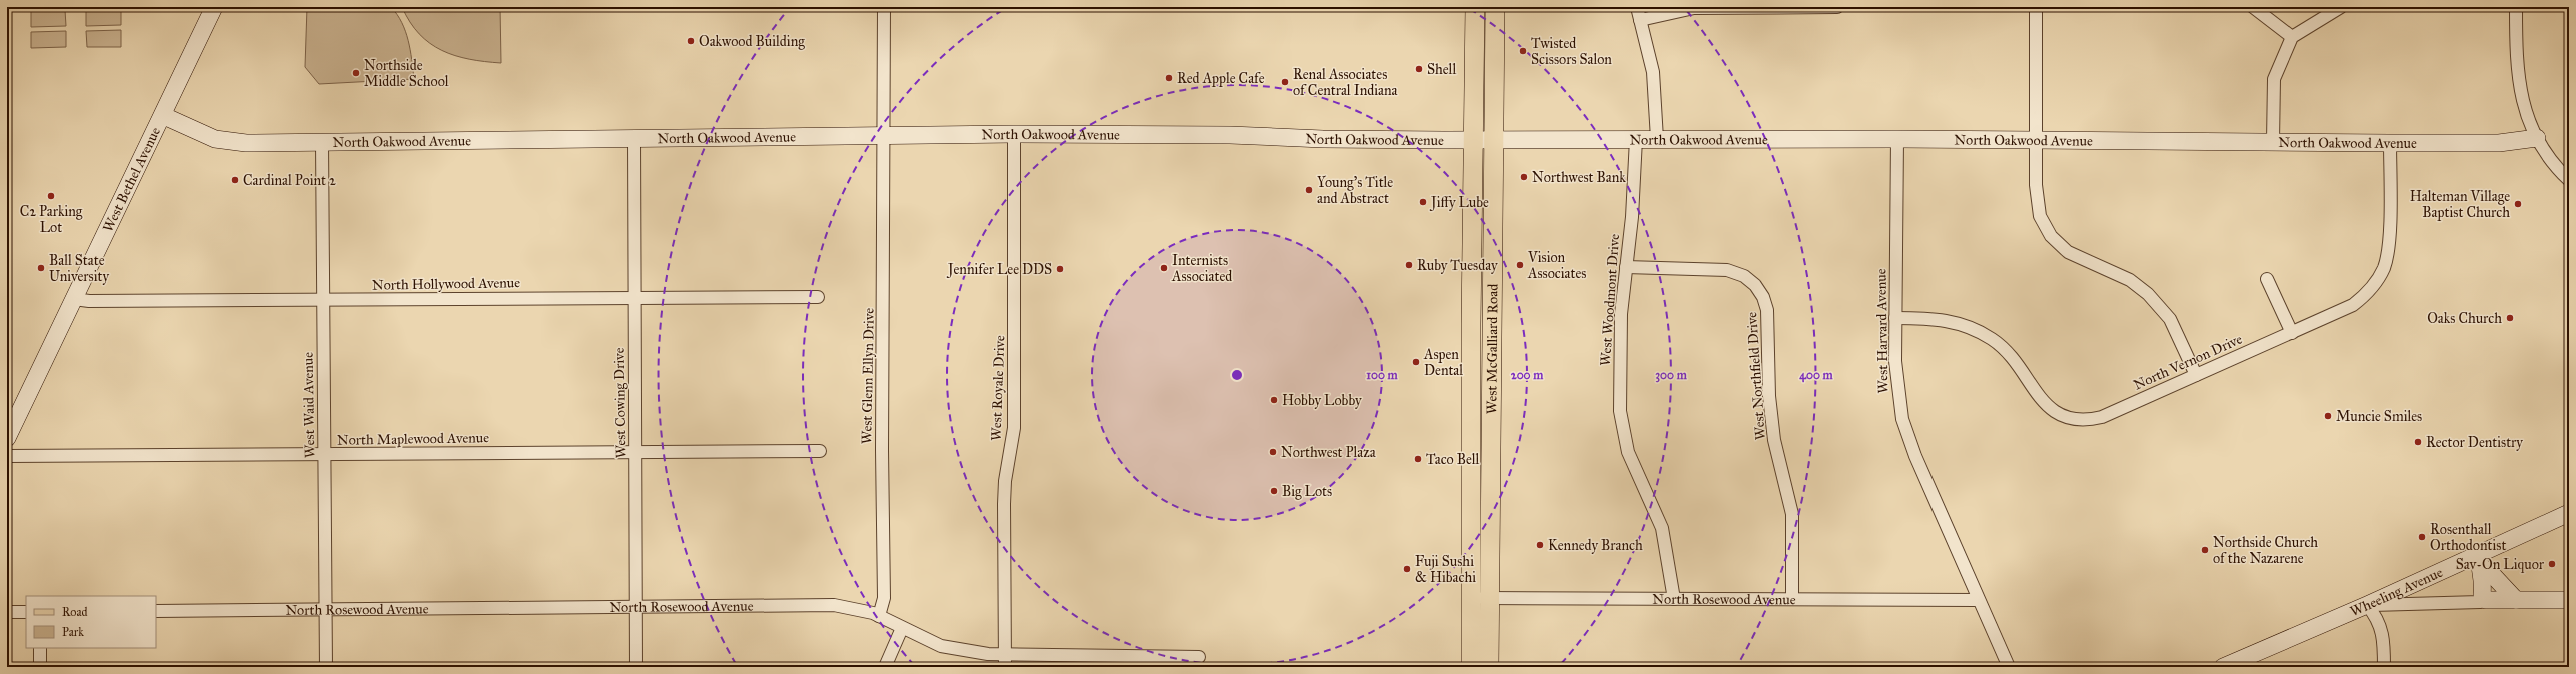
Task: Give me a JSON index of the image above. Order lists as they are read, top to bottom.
{
  "streets": {
    "main road": ["West McGalliard Road"],
    "street": [
      "North Oakwood Avenue",
      "West Bethel Avenue",
      "North Hollywood Avenue",
      "West Woodmont Drive",
      "West Harvard Avenue",
      "North Vernon Drive",
      "West Glenn Ellyn Drive",
      "West Northfield Drive",
      "West Royale Drive",
      "West Cowing Drive",
      "West Waid Avenue",
      "North Maplewood Avenue",
      "Wheeling Avenue",
      "North Rosewood Avenue"
    ]
  },
  "crossings": [
    ["North Oakwood Avenue", "West Bethel Avenue"],
    ["North Oakwood Avenue", "West Woodmont Drive"],
    ["North Oakwood Avenue", "West Harvard Avenue"],
    ["North Oakwood Avenue", "West McGalliard Road"],
    ["North Oakwood Avenue", "North Vernon Drive"],
    ["North Oakwood Avenue", "West Glenn Ellyn Drive"],
    ["North Oakwood Avenue", "West Royale Drive"],
    ["North Oakwood Avenue", "West Cowing Drive"],
    ["North Oakwood Avenue", "West Waid Avenue"],
    ["West Bethel Avenue", "North Hollywood Avenue"],
    ["North Hollywood Avenue", "West Cowing Drive"],
    ["North Hollywood Avenue", "West Waid Avenue"],
    ["West Woodmont Drive", "West Northfield Drive"],
    ["West Woodmont Drive", "North Rosewood Avenue"],
    ["West Harvard Avenue", "North Vernon Drive"],
    ["West Harvard Avenue", "North Rosewood Avenue"],
    ["West McGalliard Road", "North Rosewood Avenue"],
    ["West Glenn Ellyn Drive", "North Rosewood Avenue"],
    ["West Northfield Drive", "North Rosewood Avenue"],
    ["West Royale Drive", "North Rosewood Avenue"],
    ["West Cowing Drive", "North Maplewood Avenue"],
    ["West Cowing Drive", "North Rosewood Avenue"],
    ["West Waid Avenue", "North Maplewood Avenue"],
    ["West Waid Avenue", "North Rosewood Avenue"]
  ],
  "places": [
    "Oakwood Building",
    "Twisted Scissors Salon",
    "Shell",
    "Northside Middle School",
    "Red Apple Cafe",
    "Renal Associates of Central Indiana",
    "Northwest Bank",
    "Cardinal Point 2",
    "Young's Title and Abstract",
    "C2 Parking Lot",
    "Jiffy Lube",
    "Halteman Village Baptist Church",
    "Ruby Tuesday",
    "Vision Associates",
    "Ball State University",
    "Internists Associated",
    "Jennifer Lee DDS",
    "Oaks Church",
    "Aspen Dental",
    "Hobby Lobby",
    "Muncie Smiles",
    "Rector Dentistry",
    "Northwest Plaza",
    "Taco Bell",
    "Big Lots",
    "Rosenthall Orthodontist",
    "Kennedy Branch",
    "Northside Church of the Nazarene",
    "Sav-On Liquor",
    "Fuji Sushi & Hibachi"
  ],
  "legend": ["Road", "Park"],
  "rings": [
    "100 m",
    "200 m",
    "300 m",
    "400 m"
  ]
}
